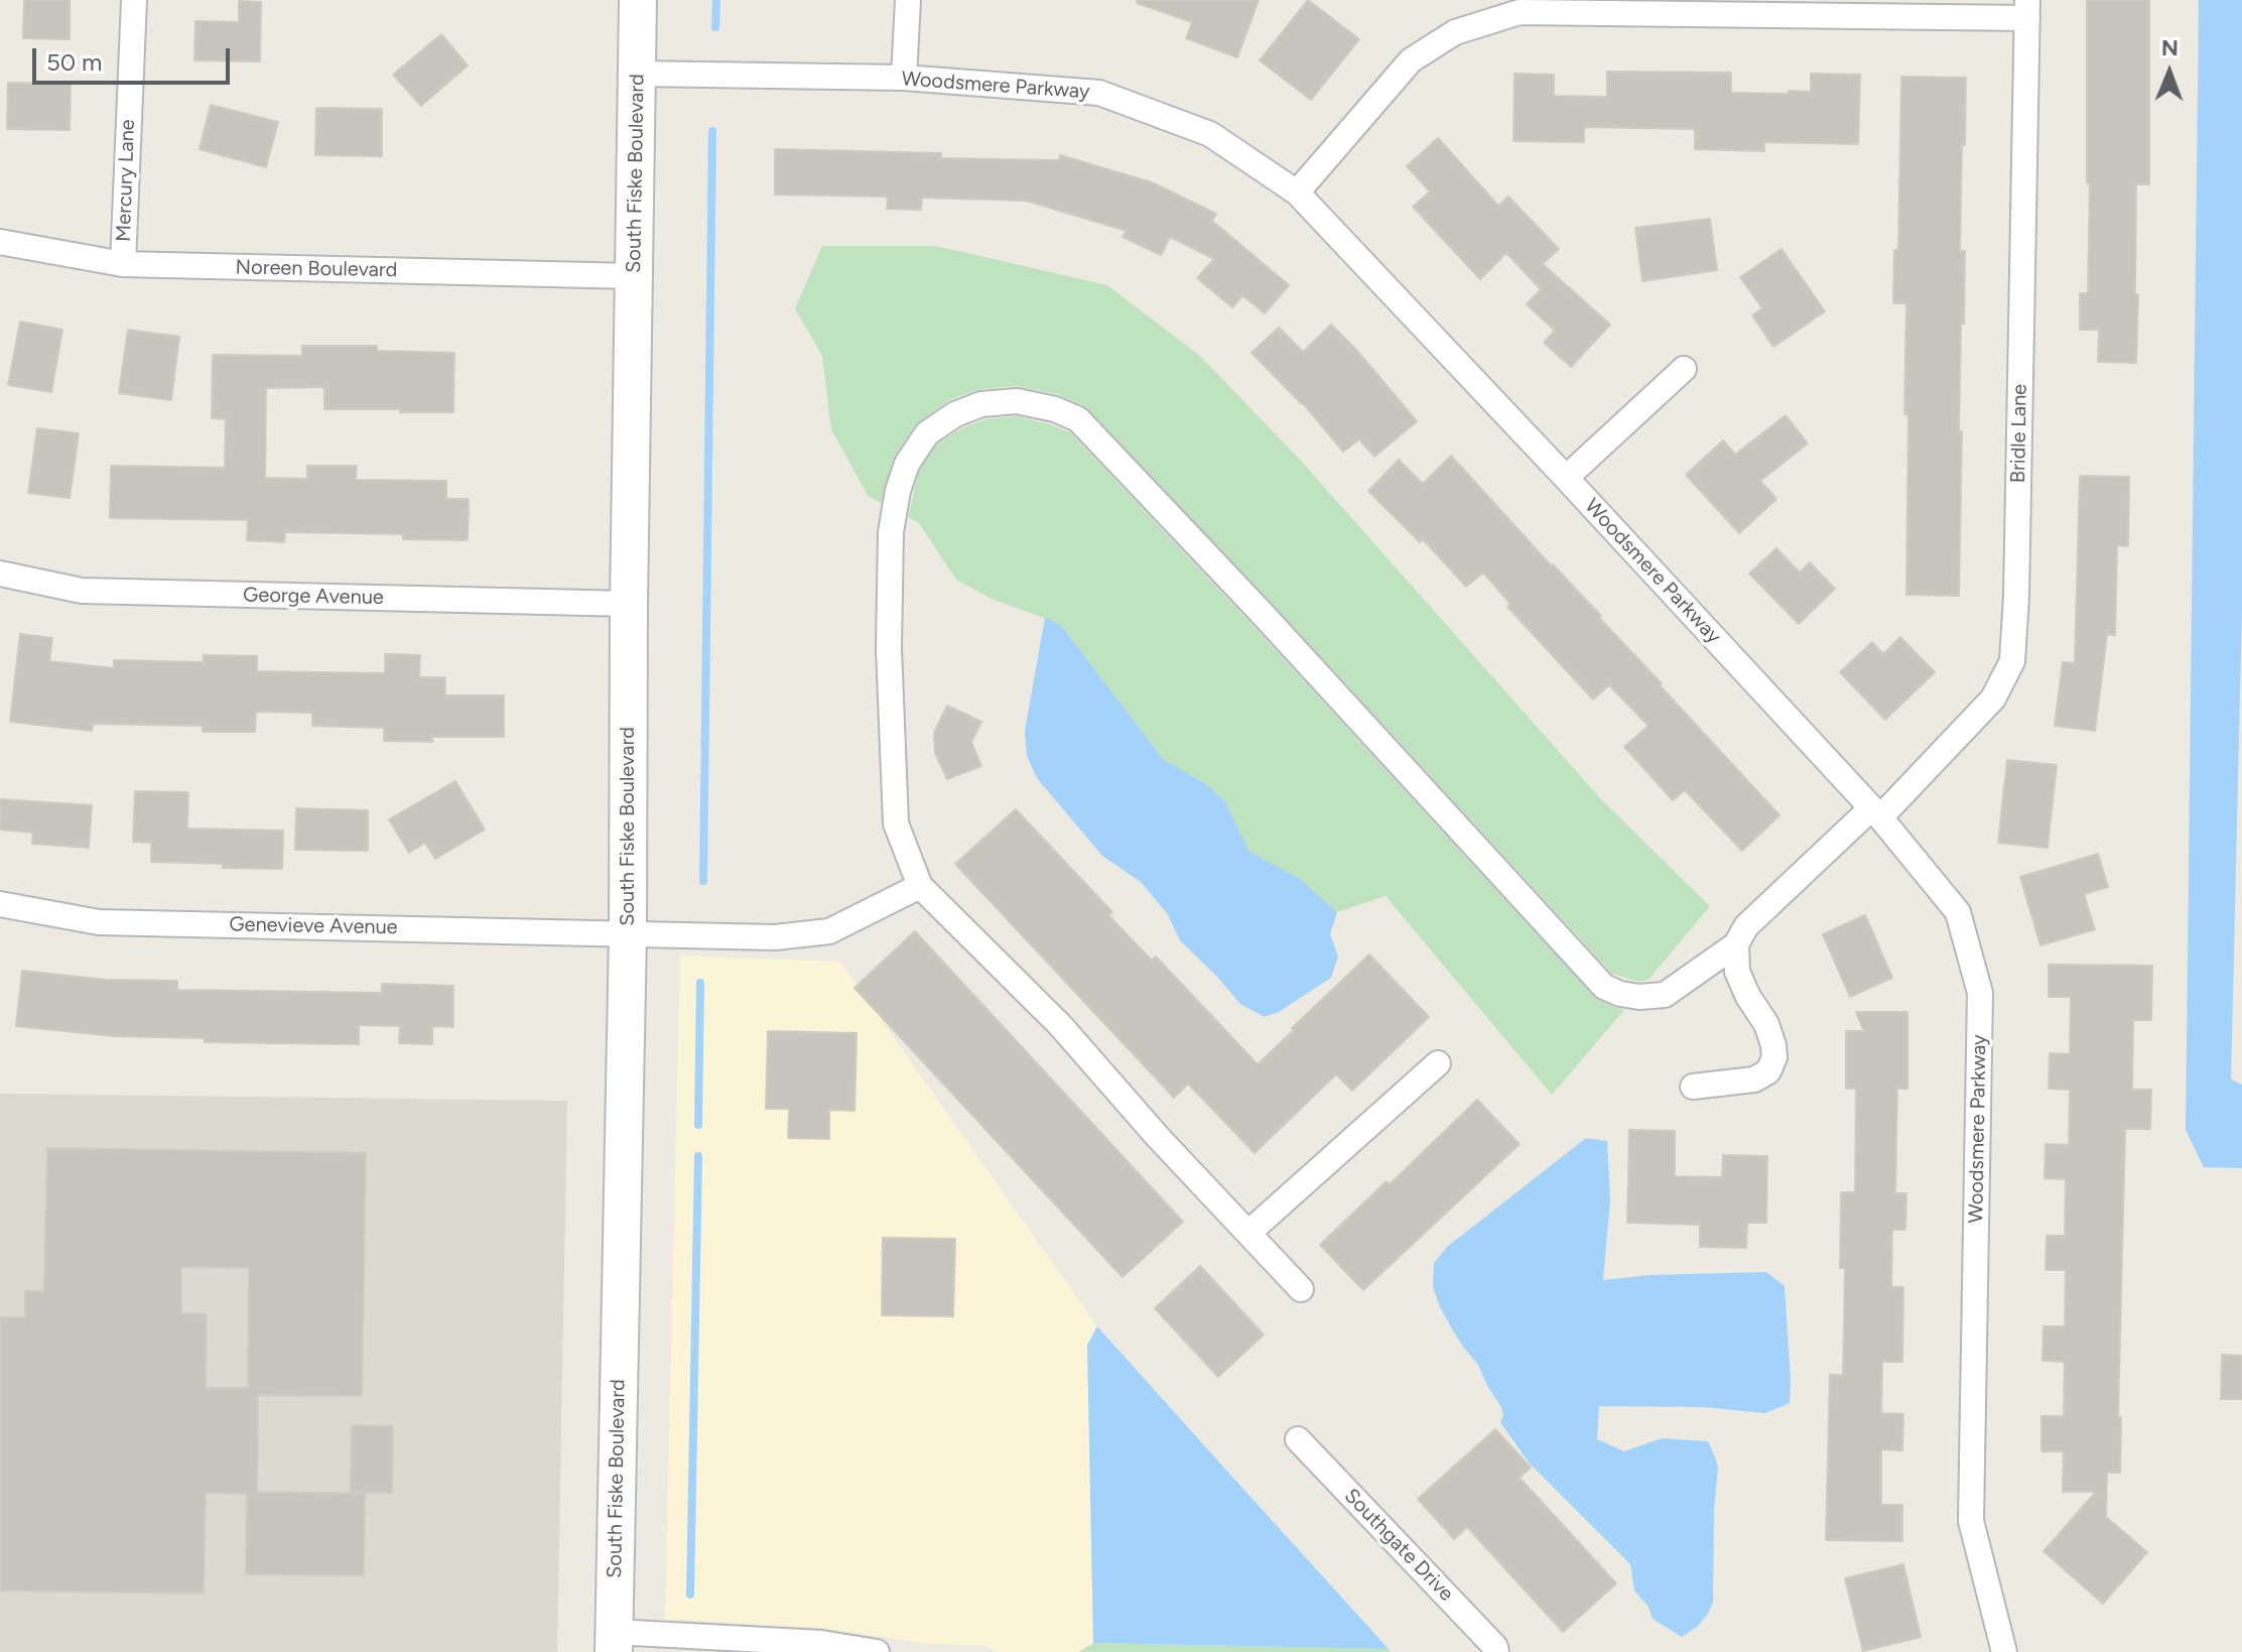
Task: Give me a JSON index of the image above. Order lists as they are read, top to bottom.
{
  "streets": {
    "main road": ["South Fiske Boulevard"],
    "street": [
      "Woodsmere Parkway",
      "Mercury Lane",
      "Noreen Boulevard",
      "Bridle Lane",
      "George Avenue",
      "Genevieve Avenue",
      "Southgate Drive"
    ]
  },
  "crossings": [
    ["Woodsmere Parkway", "South Fiske Boulevard"],
    ["Woodsmere Parkway", "Bridle Lane"],
    ["South Fiske Boulevard", "Noreen Boulevard"],
    ["South Fiske Boulevard", "George Avenue"],
    ["South Fiske Boulevard", "Genevieve Avenue"],
    ["Mercury Lane", "Noreen Boulevard"],
    ["Bridle Lane", "Genevieve Avenue"]
  ],
  "scale_bar": "50 m",
  "north": "top"
}
